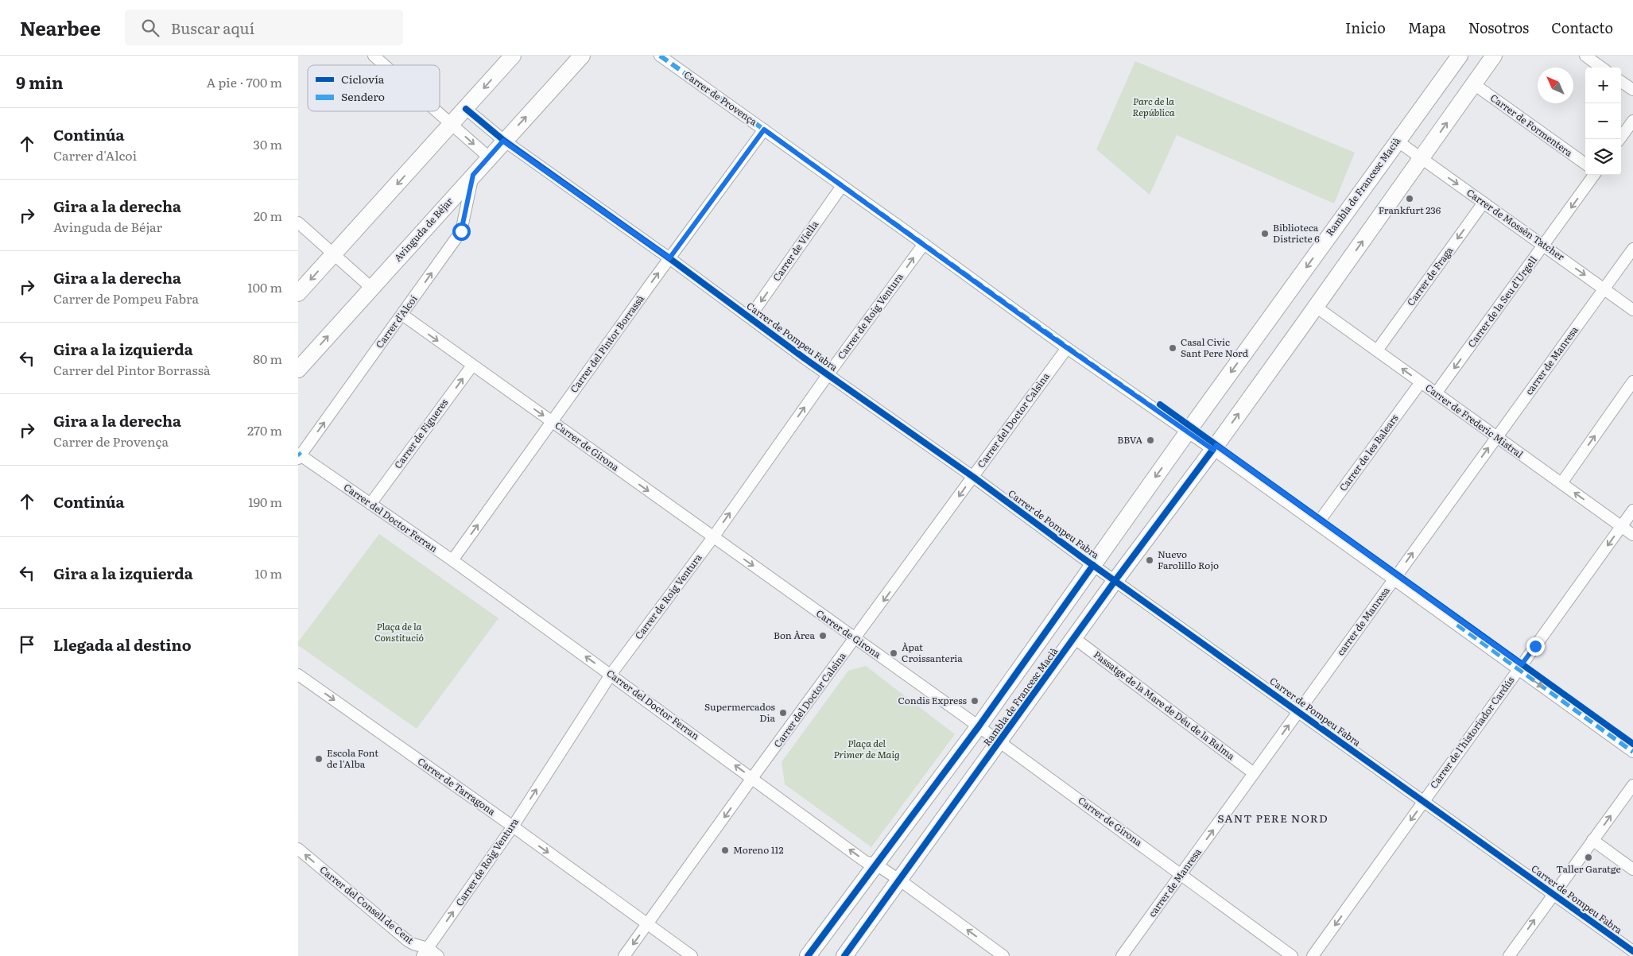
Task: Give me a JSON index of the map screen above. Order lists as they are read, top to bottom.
{
  "streets": {
    "street": [
      "Carrer de Provença",
      "Carrer de Formentera",
      "Rambla de Francesc Macià",
      "Carrer de Mossèn Tatcher",
      "Avinguda de Béjar",
      "Carrer de Viella",
      "Carrer de Fraga",
      "Carrer de la Seu d'Urgell",
      "Carrer de Roig Ventura",
      "Carrer d'Alcoi",
      "Carrer de Pompeu Fabra",
      "Carrer del Pintor Borrassà",
      "carrer de Manresa",
      "Carrer del Doctor Calsina",
      "Carrer de Frederic Mistral",
      "Carrer de Figueres",
      "Carrer de Girona",
      "Carrer de les Balears",
      "Carrer del Doctor Ferran",
      "Passatge de la Mare de Déu de la Balma",
      "Carrer de l'historiador Cardús",
      "Carrer de Tarragona",
      "Carrer del Consell de Cent"
    ]
  },
  "crossings": [
    ["Carrer de Provença", "Rambla de Francesc Macià"],
    ["Carrer de Provença", "Carrer de Viella"],
    ["Carrer de Provença", "Carrer de Roig Ventura"],
    ["Carrer de Provença", "Carrer del Pintor Borrassà"],
    ["Carrer de Provença", "carrer de Manresa"],
    ["Carrer de Provença", "Carrer del Doctor Calsina"],
    ["Carrer de Provença", "Carrer de les Balears"],
    ["Carrer de Provença", "Carrer de l'historiador Cardús"],
    ["Carrer de Formentera", "Rambla de Francesc Macià"],
    ["Rambla de Francesc Macià", "Carrer de Mossèn Tatcher"],
    ["Rambla de Francesc Macià", "Carrer de Pompeu Fabra"],
    ["Rambla de Francesc Macià", "Carrer de Frederic Mistral"],
    ["Rambla de Francesc Macià", "Carrer de Girona"],
    ["Rambla de Francesc Macià", "Carrer del Doctor Ferran"],
    ["Rambla de Francesc Macià", "Passatge de la Mare de Déu de la Balma"],
    ["Carrer de Mossèn Tatcher", "Carrer de Fraga"],
    ["Carrer de Mossèn Tatcher", "Carrer de la Seu d'Urgell"],
    ["Carrer de Mossèn Tatcher", "carrer de Manresa"],
    ["Avinguda de Béjar", "Carrer d'Alcoi"],
    ["Avinguda de Béjar", "Carrer de Pompeu Fabra"],
    ["Carrer de Viella", "Carrer de Pompeu Fabra"],
    ["Carrer de Fraga", "Carrer de Frederic Mistral"],
    ["Carrer de la Seu d'Urgell", "Carrer de Frederic Mistral"],
    ["Carrer de Roig Ventura", "Carrer de Pompeu Fabra"],
    ["Carrer de Roig Ventura", "Carrer de Girona"],
    ["Carrer de Roig Ventura", "Carrer del Doctor Ferran"],
    ["Carrer de Roig Ventura", "Carrer de Tarragona"],
    ["Carrer de Roig Ventura", "Carrer del Consell de Cent"],
    ["Carrer d'Alcoi", "Carrer de Girona"],
    ["Carrer d'Alcoi", "Carrer del Doctor Ferran"],
    ["Carrer de Pompeu Fabra", "Carrer del Pintor Borrassà"],
    ["Carrer de Pompeu Fabra", "carrer de Manresa"],
    ["Carrer de Pompeu Fabra", "Carrer del Doctor Calsina"],
    ["Carrer de Pompeu Fabra", "Carrer de l'historiador Cardús"],
    ["Carrer del Pintor Borrassà", "Carrer de Girona"],
    ["Carrer del Pintor Borrassà", "Carrer del Doctor Ferran"],
    ["carrer de Manresa", "Carrer de Frederic Mistral"],
    ["carrer de Manresa", "Carrer de Girona"],
    ["carrer de Manresa", "Passatge de la Mare de Déu de la Balma"],
    ["Carrer del Doctor Calsina", "Carrer de Girona"],
    ["Carrer del Doctor Calsina", "Carrer del Doctor Ferran"],
    ["Carrer del Doctor Calsina", "Carrer de Tarragona"],
    ["Carrer de Frederic Mistral", "Carrer de les Balears"],
    ["Carrer de Frederic Mistral", "Carrer de l'historiador Cardús"],
    ["Carrer de Figueres", "Carrer de Girona"],
    ["Carrer de Figueres", "Carrer del Doctor Ferran"]
  ],
  "one_way": [
    "Carrer de Mossèn Tatcher",
    "Carrer de Viella",
    "Carrer de Fraga",
    "Carrer de la Seu d'Urgell",
    "Carrer de Roig Ventura",
    "Carrer del Pintor Borrassà",
    "carrer de Manresa",
    "Carrer del Doctor Calsina",
    "Carrer de Figueres",
    "Carrer de Girona",
    "Carrer del Doctor Ferran",
    "Carrer de l'historiador Cardús",
    "Carrer de Tarragona",
    "Carrer del Consell de Cent"
  ],
  "districts": ["SANT PERE NORD"],
  "parks": ["Parc de la República", "Plaça de la Constitució", "Plaça del Primer de Maig"],
  "places": [
    "Frankfurt 236",
    "Biblioteca Districte 6",
    "Casal Civic Sant Pere Nord",
    "BBVA",
    "Nuevo Farolillo Rojo",
    "Bon Àrea",
    "Àpat Croissanteria",
    "Condis Express",
    "Supermercados Dia",
    "Escola Font de l'Alba",
    "Moreno 112",
    "Taller Garatge"
  ],
  "legend": ["Ciclovía", "Sendero"],
  "north": "top left",
  "page": {
    "header": "Nearbee",
    "search": "Buscar aquí",
    "nav": [
      "Inicio",
      "Mapa",
      "Nosotros",
      "Contacto"
    ],
    "heading": ["9 min", "A pie · 700 m"],
    "map_buttons": ["+", "−"],
    "list": [
      ["Continúa", "Carrer d'Alcoi", "30 m"],
      ["Gira a la derecha", "Avinguda de Béjar", "20 m"],
      ["Gira a la derecha", "Carrer de Pompeu Fabra", "100 m"],
      ["Gira a la izquierda", "Carrer del Pintor Borrassà", "80 m"],
      ["Gira a la derecha", "Carrer de Provença", "270 m"],
      ["Continúa", "190 m"],
      ["Gira a la izquierda", "10 m"],
      "Llegada al destino"
    ]
  }
}
